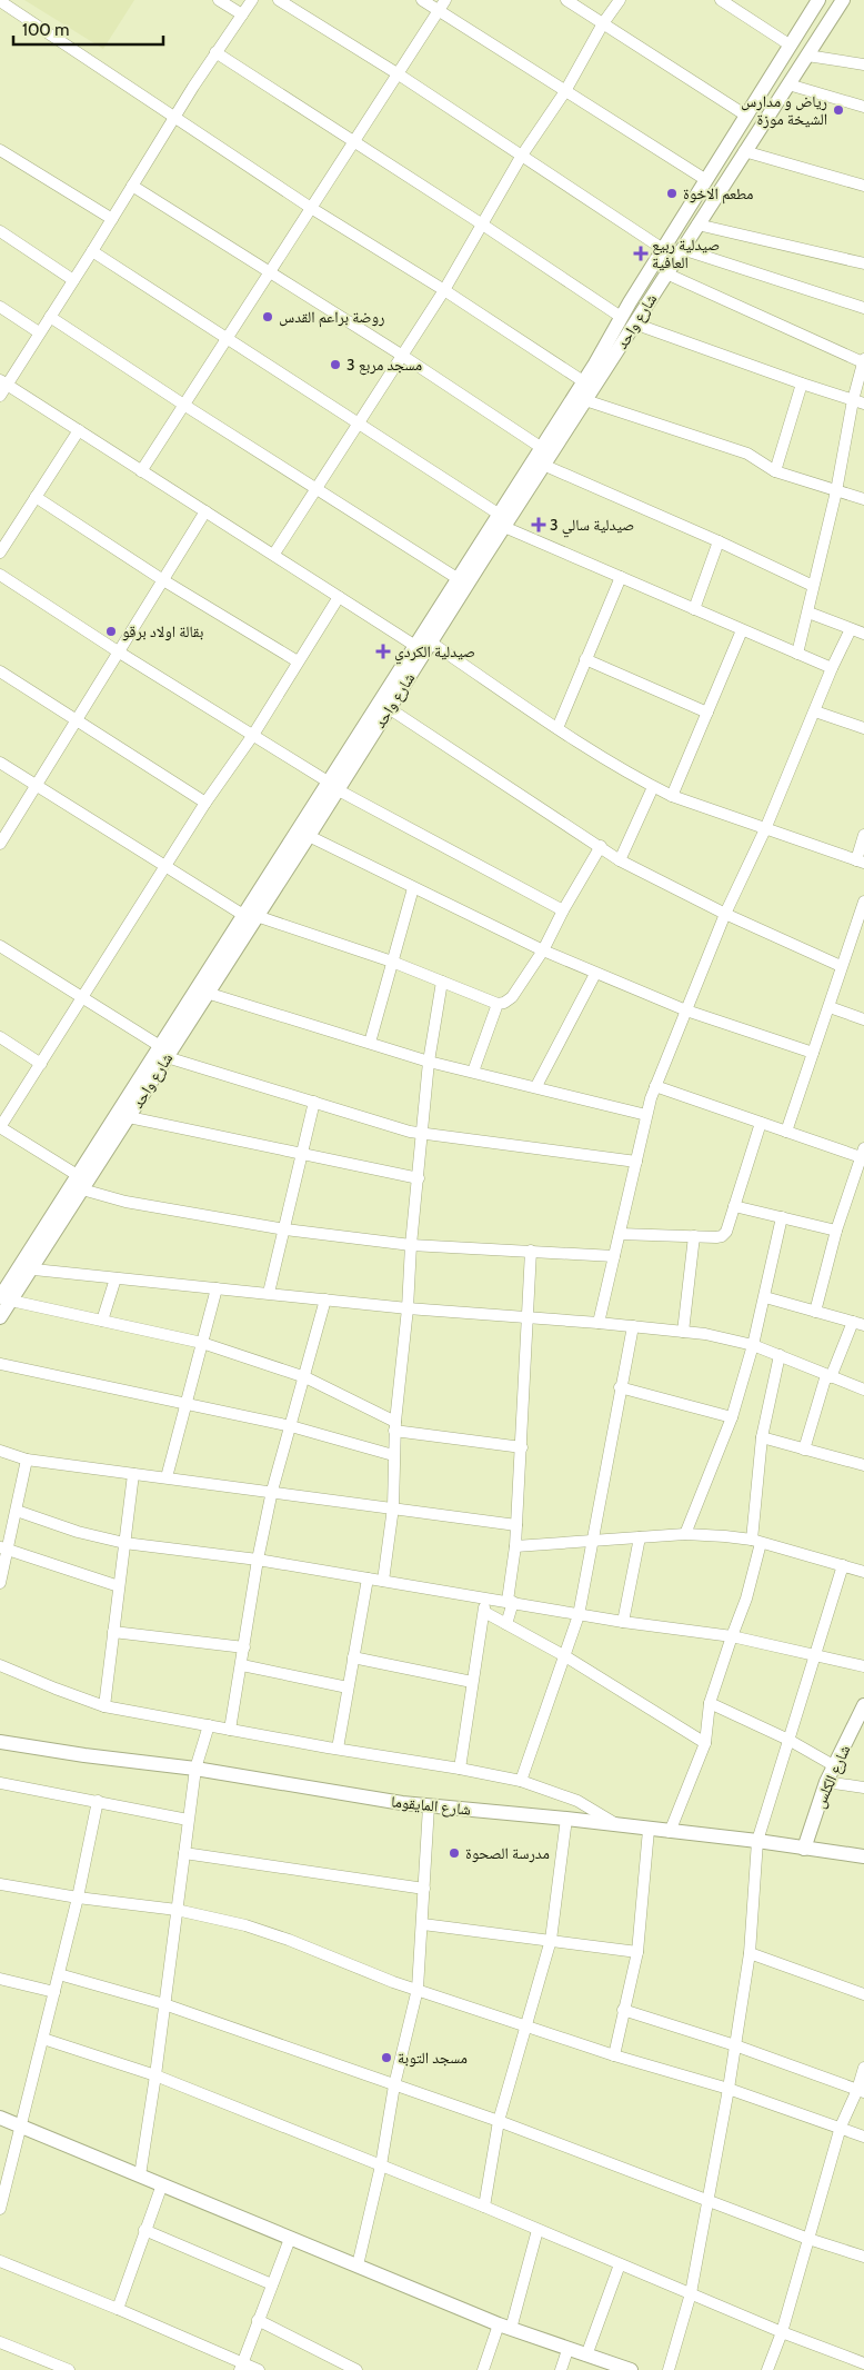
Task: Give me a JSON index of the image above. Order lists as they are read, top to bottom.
{
  "streets": {
    "street": ["شارع واحد", "شارع الكلس", "شارع المايقوما"]
  },
  "crossings": [
    ["شارع الكلس", "شارع المايقوما"]
  ],
  "places": {
    "other": [
      "رياض و مدارس الشيخة موزة",
      "مطعم الاخوة",
      "روضة براعم القدس",
      "مسجد مربع 3",
      "بقالة اولاد برقو",
      "مدرسة الصحوة",
      "مسجد التوبة"
    ],
    "health": ["صيدلية ربيع العافية", "صيدلية سالي 3", "صيدلية الكردي"]
  },
  "scale_bar": "100 m"
}
